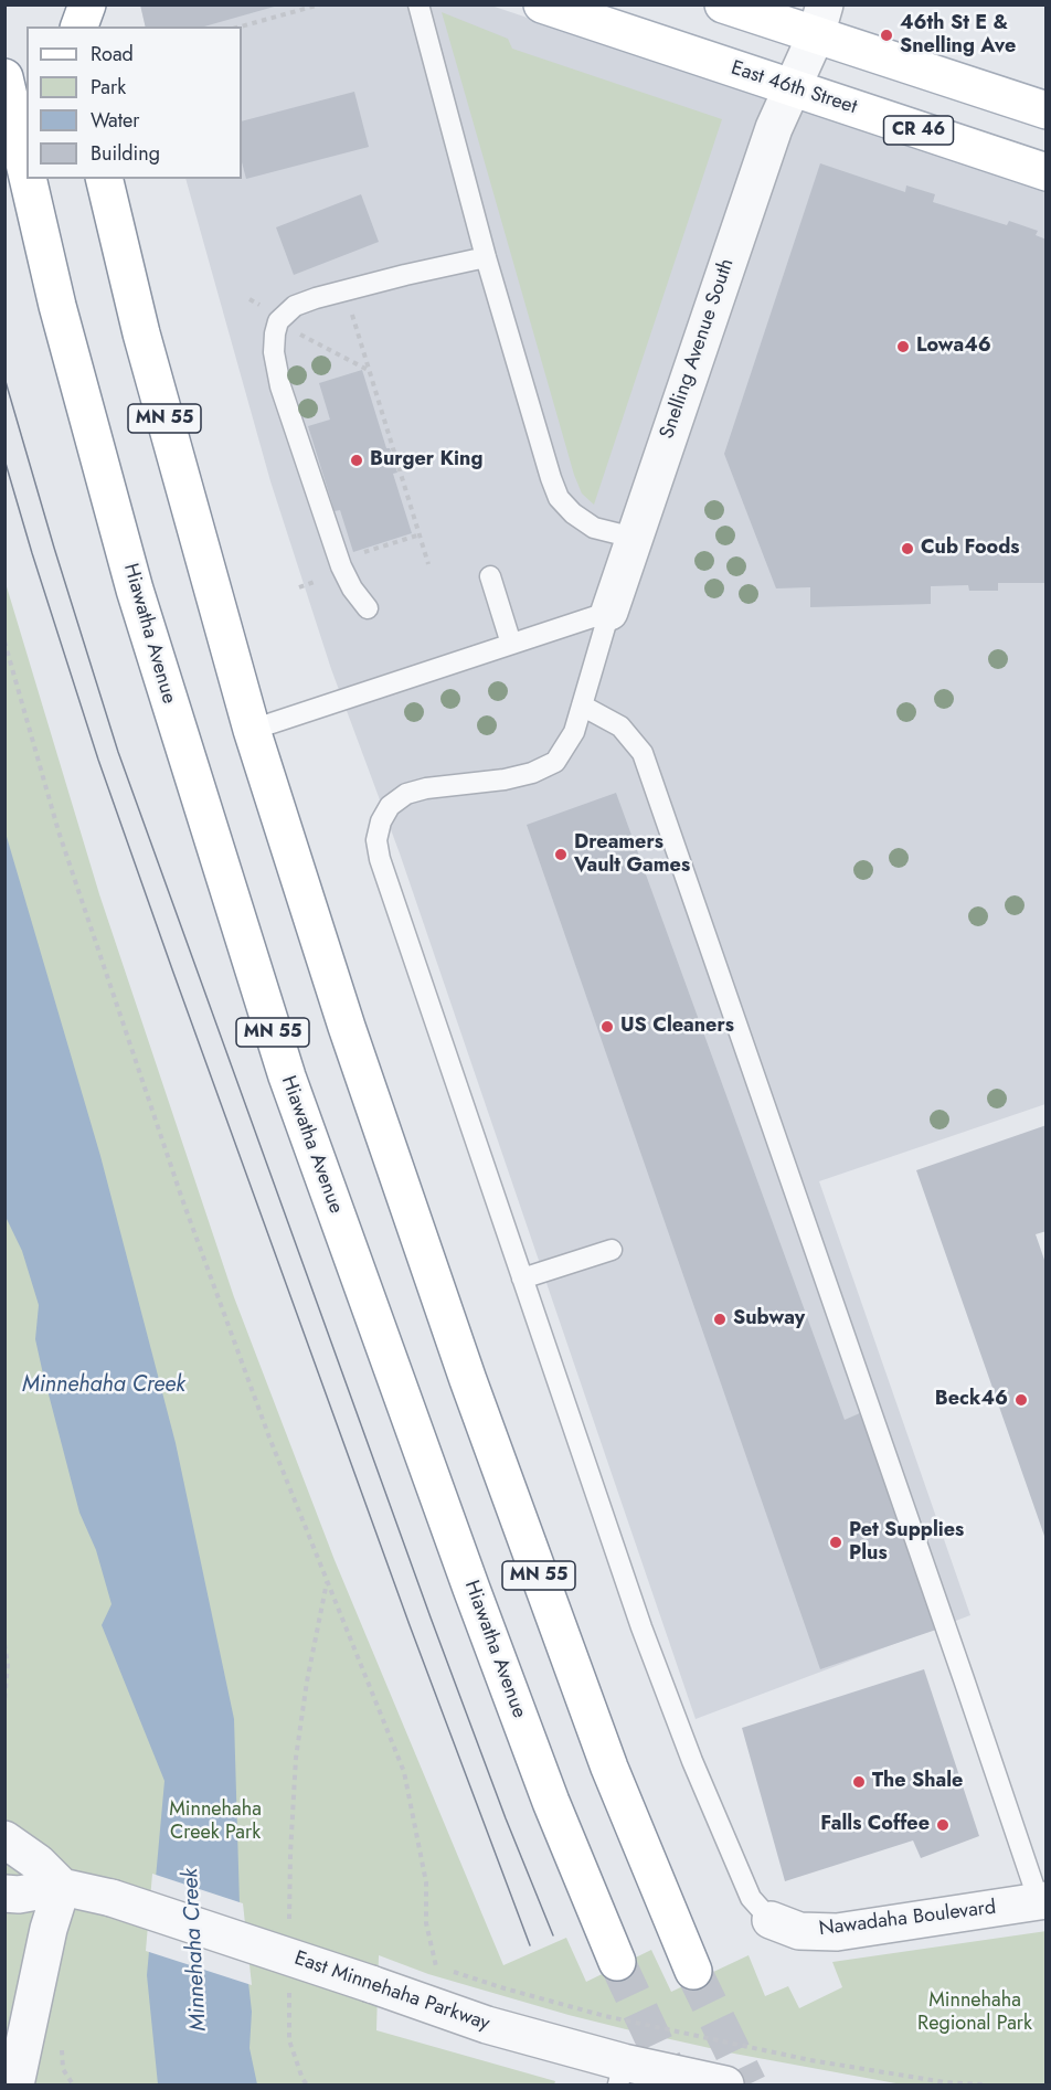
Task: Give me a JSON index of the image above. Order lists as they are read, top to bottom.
{
  "streets": {
    "main road": [
      "East 46th Street",
      "CR 46",
      "MN 55",
      "Hiawatha Avenue"
    ],
    "street": ["Snelling Avenue South", "Nawadaha Boulevard", "East Minnehaha Parkway"]
  },
  "crossings": [
    ["East 46th Street", "Snelling Avenue South"]
  ],
  "water": ["Minnehaha Creek"],
  "parks": ["Minnehaha Creek Park", "Minnehaha Regional Park"],
  "places": [
    "46th St E & Snelling Ave",
    "Lowa46",
    "Burger King",
    "Cub Foods",
    "Dreamers Vault Games",
    "US Cleaners",
    "Subway",
    "Beck46",
    "Pet Supplies Plus",
    "The Shale",
    "Falls Coffee"
  ],
  "legend": [
    "Road",
    "Park",
    "Water",
    "Building"
  ]
}
